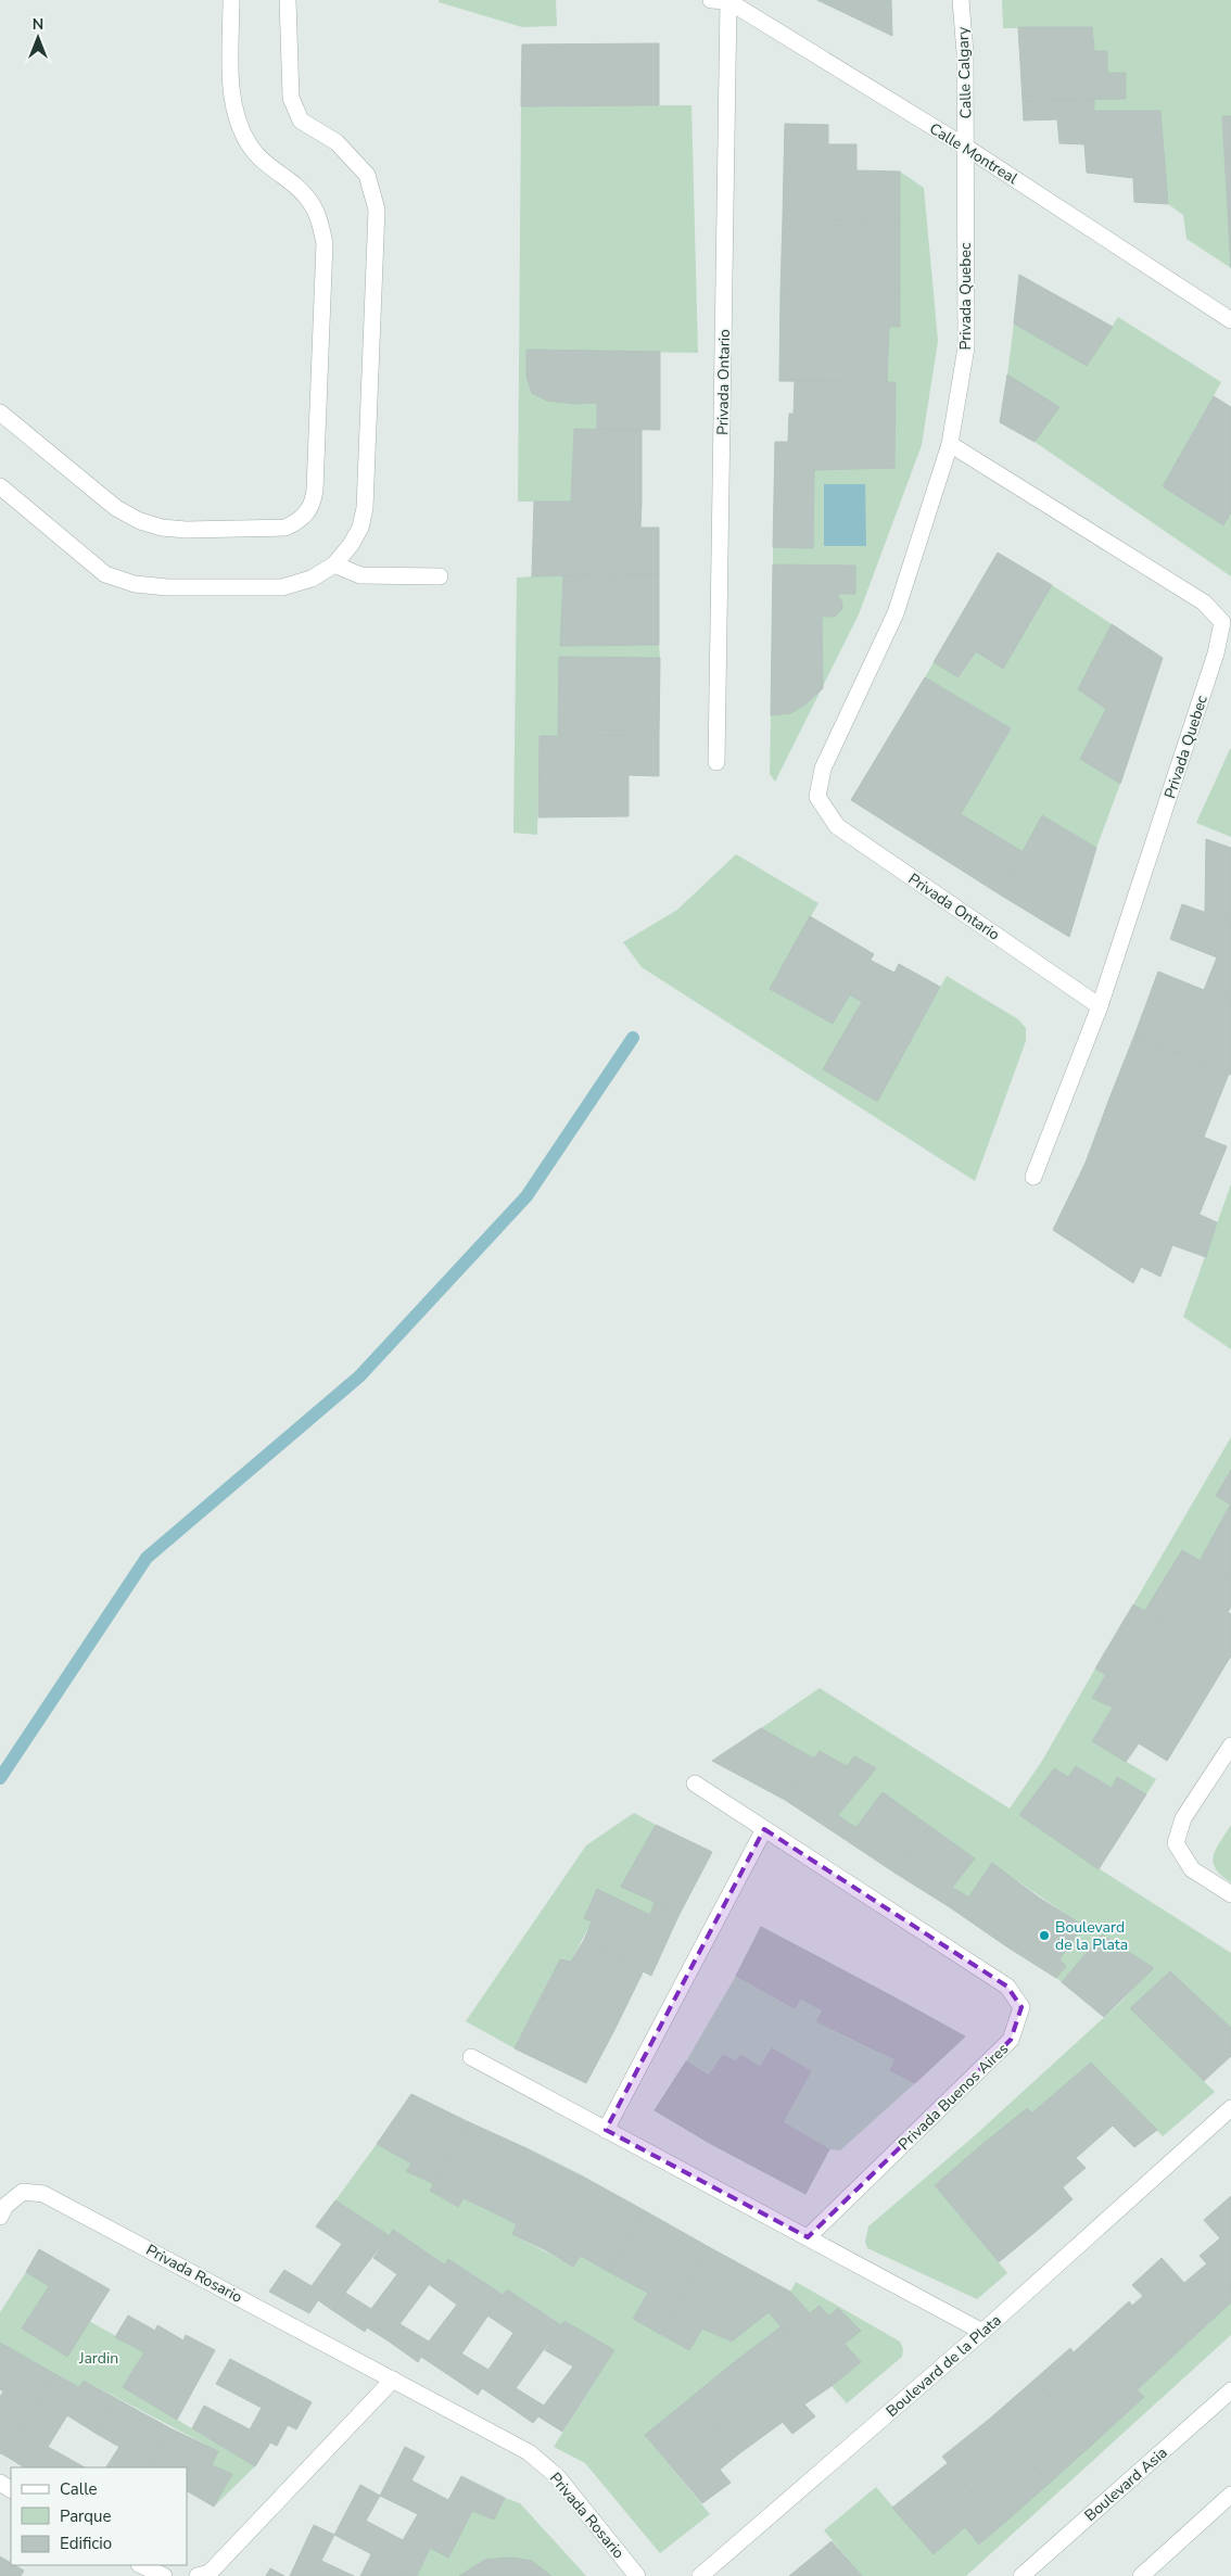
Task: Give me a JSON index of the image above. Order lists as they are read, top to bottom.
{
  "streets": {
    "street": [
      "Calle Calgary",
      "Calle Montreal",
      "Privada Quebec",
      "Privada Ontario",
      "Privada Buenos Aires",
      "Privada Rosario",
      "Boulevard de la Plata",
      "Boulevard Asia"
    ]
  },
  "crossings": [
    ["Calle Calgary", "Calle Montreal"],
    ["Calle Calgary", "Privada Quebec"],
    ["Calle Montreal", "Privada Quebec"],
    ["Calle Montreal", "Privada Ontario"],
    ["Privada Quebec", "Privada Ontario"]
  ],
  "parks": ["Jardin"],
  "places": ["Boulevard de la Plata"],
  "legend": ["Calle", "Parque", "Edificio"],
  "north": "top"
}
